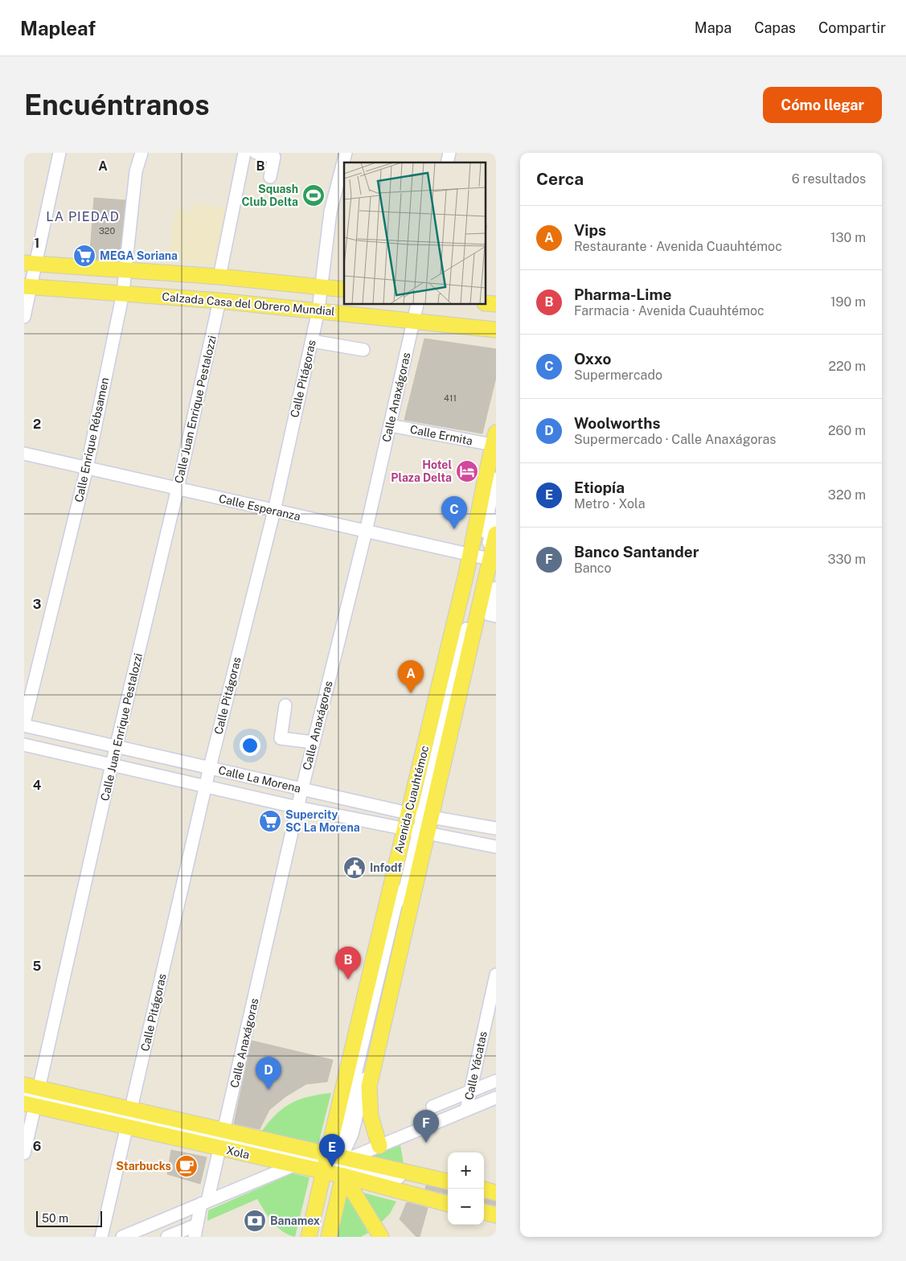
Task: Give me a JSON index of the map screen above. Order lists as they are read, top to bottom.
{
  "streets": {
    "main road": ["Calzada Casa del Obrero Mundial", "Avenida Cuauhtémoc", "Xola"],
    "street": [
      "Calle Pitágoras",
      "Calle Anaxágoras",
      "Calle Juan Enrique Pestalozzi",
      "Calle Ermita",
      "Calle Enrique Rébsamen",
      "Calle Esperanza",
      "Calle La Morena",
      "Calle Yácatas"
    ]
  },
  "crossings": [
    ["Calzada Casa del Obrero Mundial", "Calle Pitágoras"],
    ["Calzada Casa del Obrero Mundial", "Calle Anaxágoras"],
    ["Calzada Casa del Obrero Mundial", "Calle Juan Enrique Pestalozzi"],
    ["Calzada Casa del Obrero Mundial", "Calle Enrique Rébsamen"],
    ["Calle Pitágoras", "Calle Esperanza"],
    ["Calle Pitágoras", "Calle La Morena"],
    ["Calle Pitágoras", "Xola"],
    ["Calle Anaxágoras", "Calle Ermita"],
    ["Calle Anaxágoras", "Calle Esperanza"],
    ["Calle Anaxágoras", "Calle La Morena"],
    ["Calle Anaxágoras", "Xola"],
    ["Calle Juan Enrique Pestalozzi", "Calle Esperanza"],
    ["Calle Juan Enrique Pestalozzi", "Calle La Morena"],
    ["Calle Juan Enrique Pestalozzi", "Xola"],
    ["Calle Ermita", "Avenida Cuauhtémoc"],
    ["Calle Enrique Rébsamen", "Calle Esperanza"],
    ["Calle Enrique Rébsamen", "Calle La Morena"],
    ["Calle Esperanza", "Avenida Cuauhtémoc"],
    ["Calle La Morena", "Avenida Cuauhtémoc"],
    ["Avenida Cuauhtémoc", "Xola"]
  ],
  "districts": ["LA PIEDAD"],
  "places": {
    "sports": ["Squash Club Delta"],
    "supermarket": ["MEGA Soriana", "Supercity SC La Morena"],
    "hotel": ["Hotel Plaza Delta"],
    "public building": ["Infodf"],
    "cafe": ["Starbucks"],
    "bank": ["Banamex"]
  },
  "house_numbers": ["320", "411"],
  "scale_bar": "50 m",
  "page": {
    "header": "Mapleaf",
    "nav": ["Mapa", "Capas", "Compartir"],
    "buttons": "Cómo llegar",
    "title": "Encuéntranos",
    "heading": ["Cerca", "6 resultados"],
    "list": [
      {
        "mark": "A",
        "name": "Vips",
        "note": "Restaurante · Avenida Cuauhtémoc",
        "value": "130 m"
      },
      {
        "mark": "B",
        "name": "Pharma-Lime",
        "note": "Farmacia · Avenida Cuauhtémoc",
        "value": "190 m"
      },
      {
        "mark": "C",
        "name": "Oxxo",
        "note": "Supermercado",
        "value": "220 m"
      },
      {
        "mark": "D",
        "name": "Woolworths",
        "note": "Supermercado · Calle Anaxágoras",
        "value": "260 m"
      },
      {
        "mark": "E",
        "name": "Etiopía",
        "note": "Metro · Xola",
        "value": "320 m"
      },
      {
        "mark": "F",
        "name": "Banco Santander",
        "note": "Banco",
        "value": "330 m"
      }
    ],
    "pins": [
      "C",
      "A",
      "B",
      "D",
      "F",
      "E"
    ],
    "map_buttons": ["+", "−"],
    "scale": "50 m"
  },
  "grid": {
    "columns": ["A", "B"],
    "rows": [
      "1",
      "2",
      "3",
      "4",
      "5",
      "6"
    ]
  }
}
